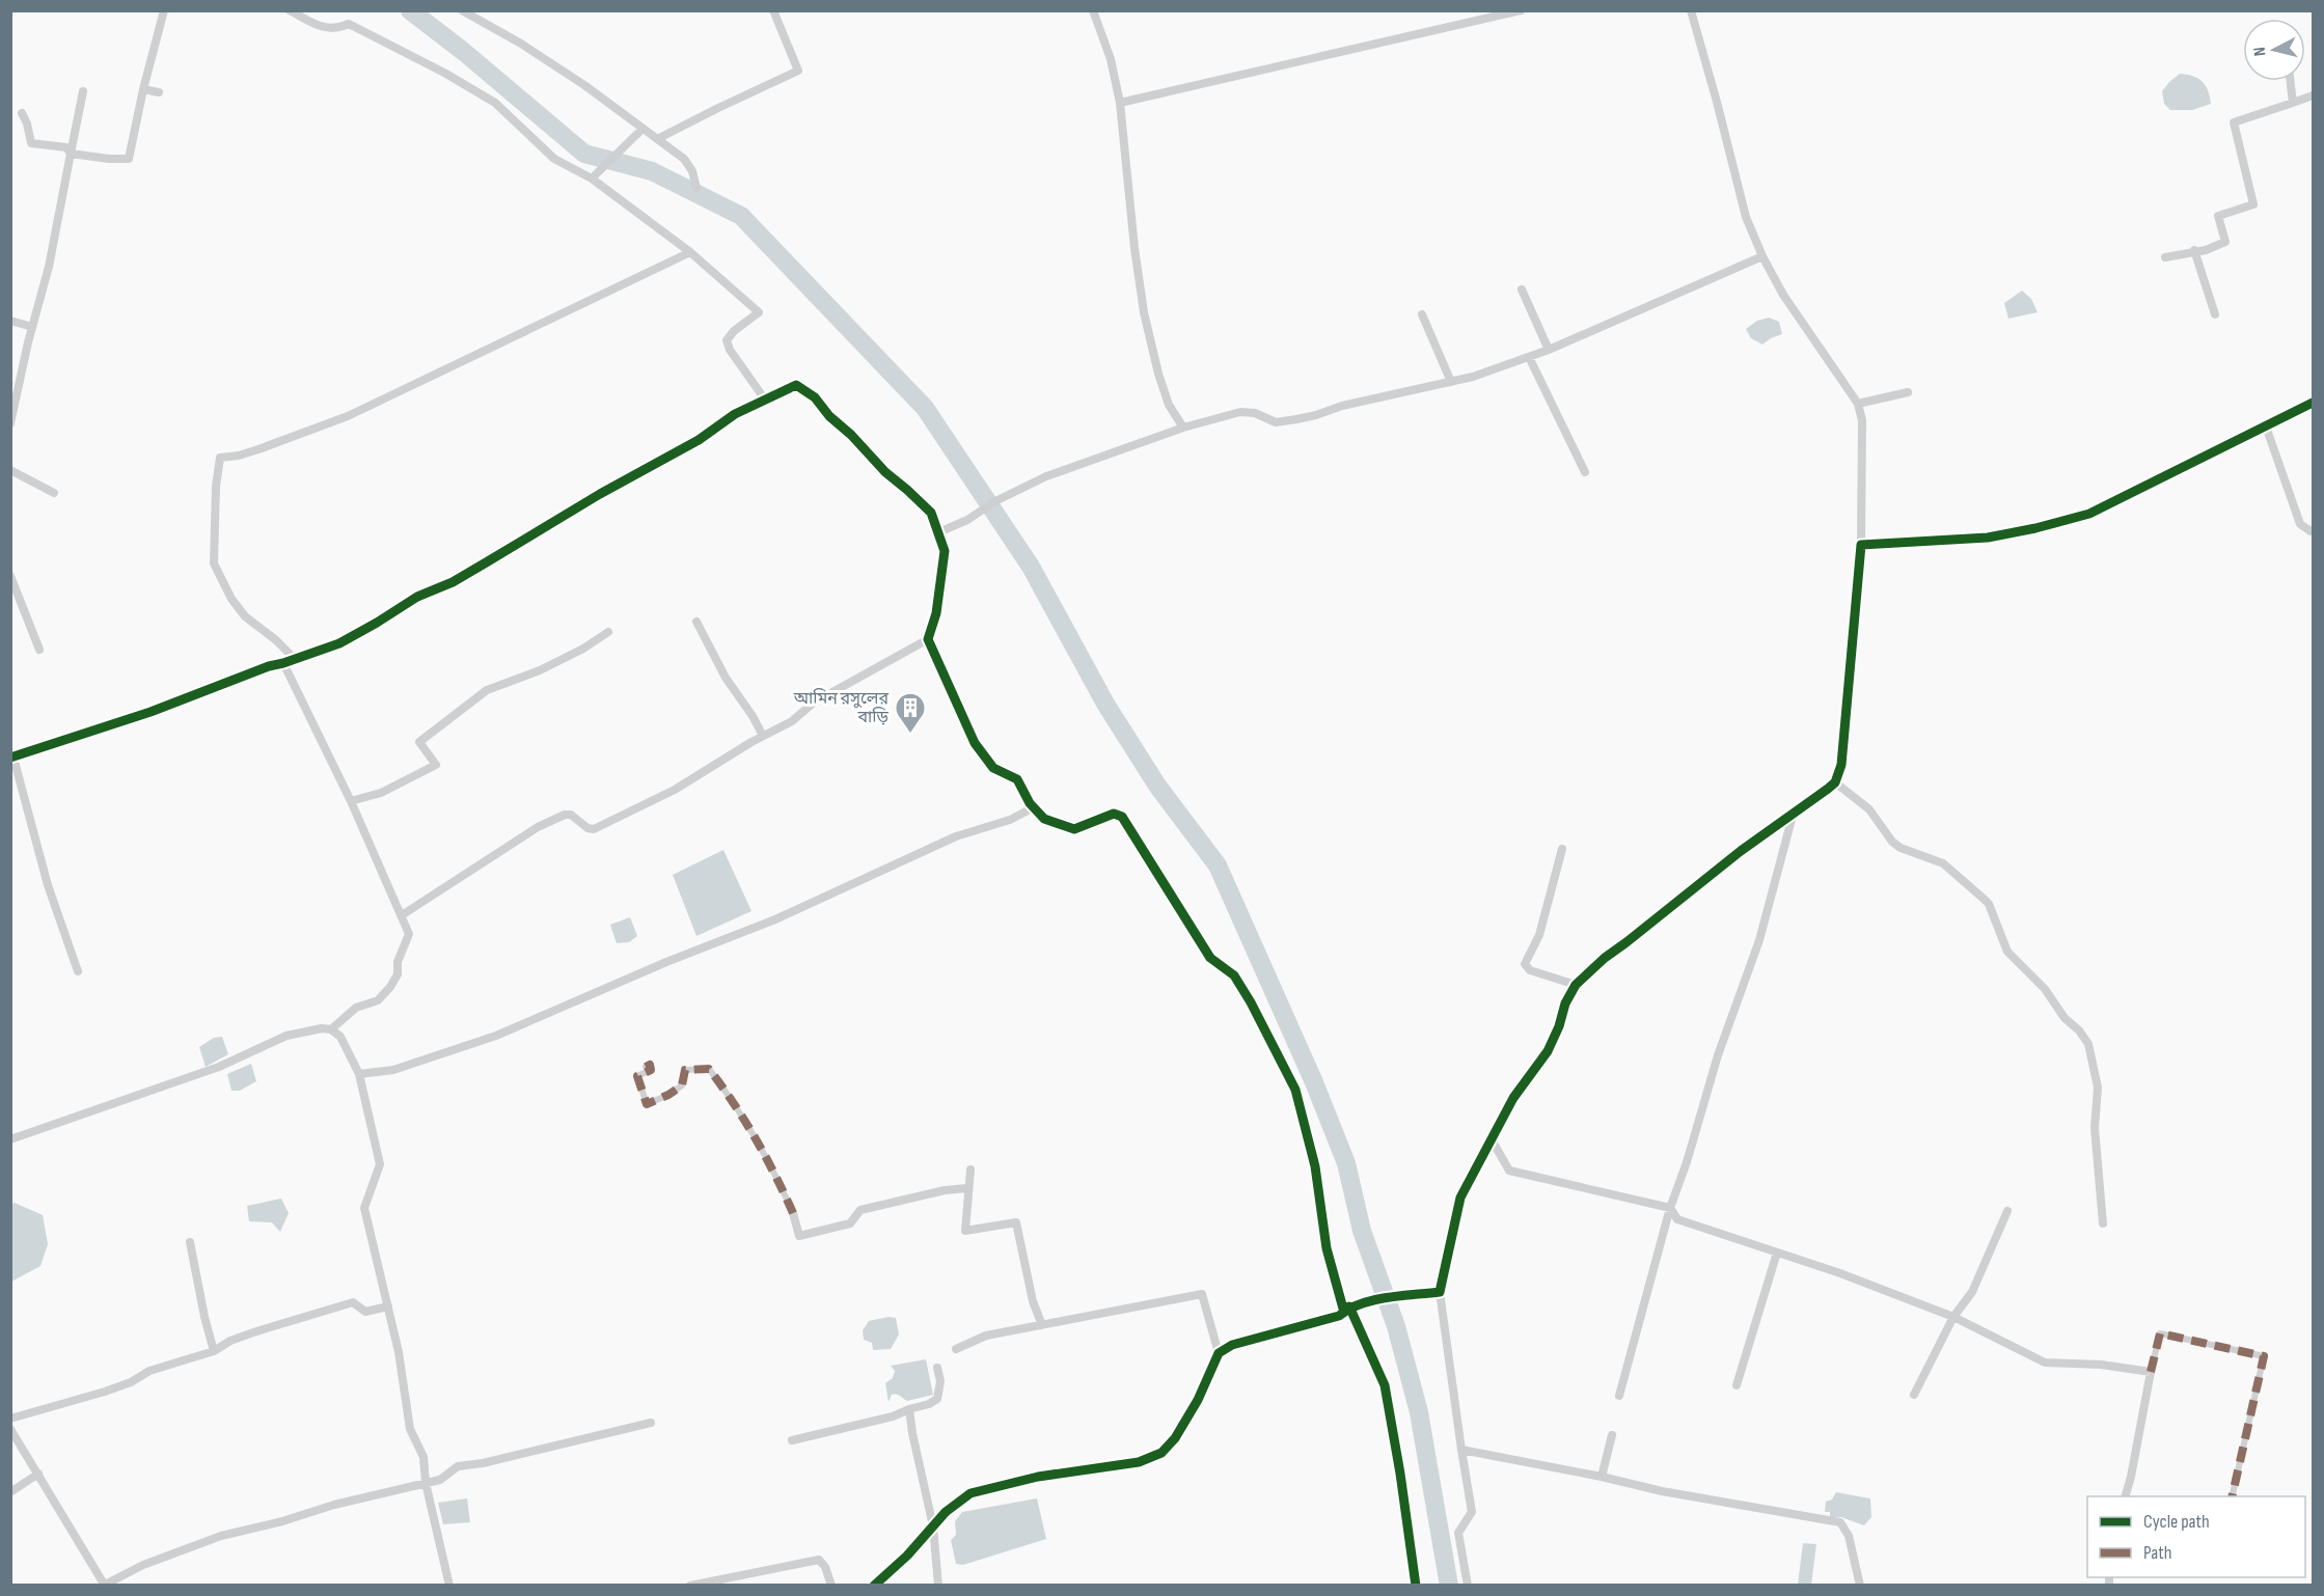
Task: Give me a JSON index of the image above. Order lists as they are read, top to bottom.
{
  "places": {
    "building": ["আমিন রসুলের বাড়ি"]
  },
  "legend": ["Cycle path", "Path"],
  "north": "left"
}
